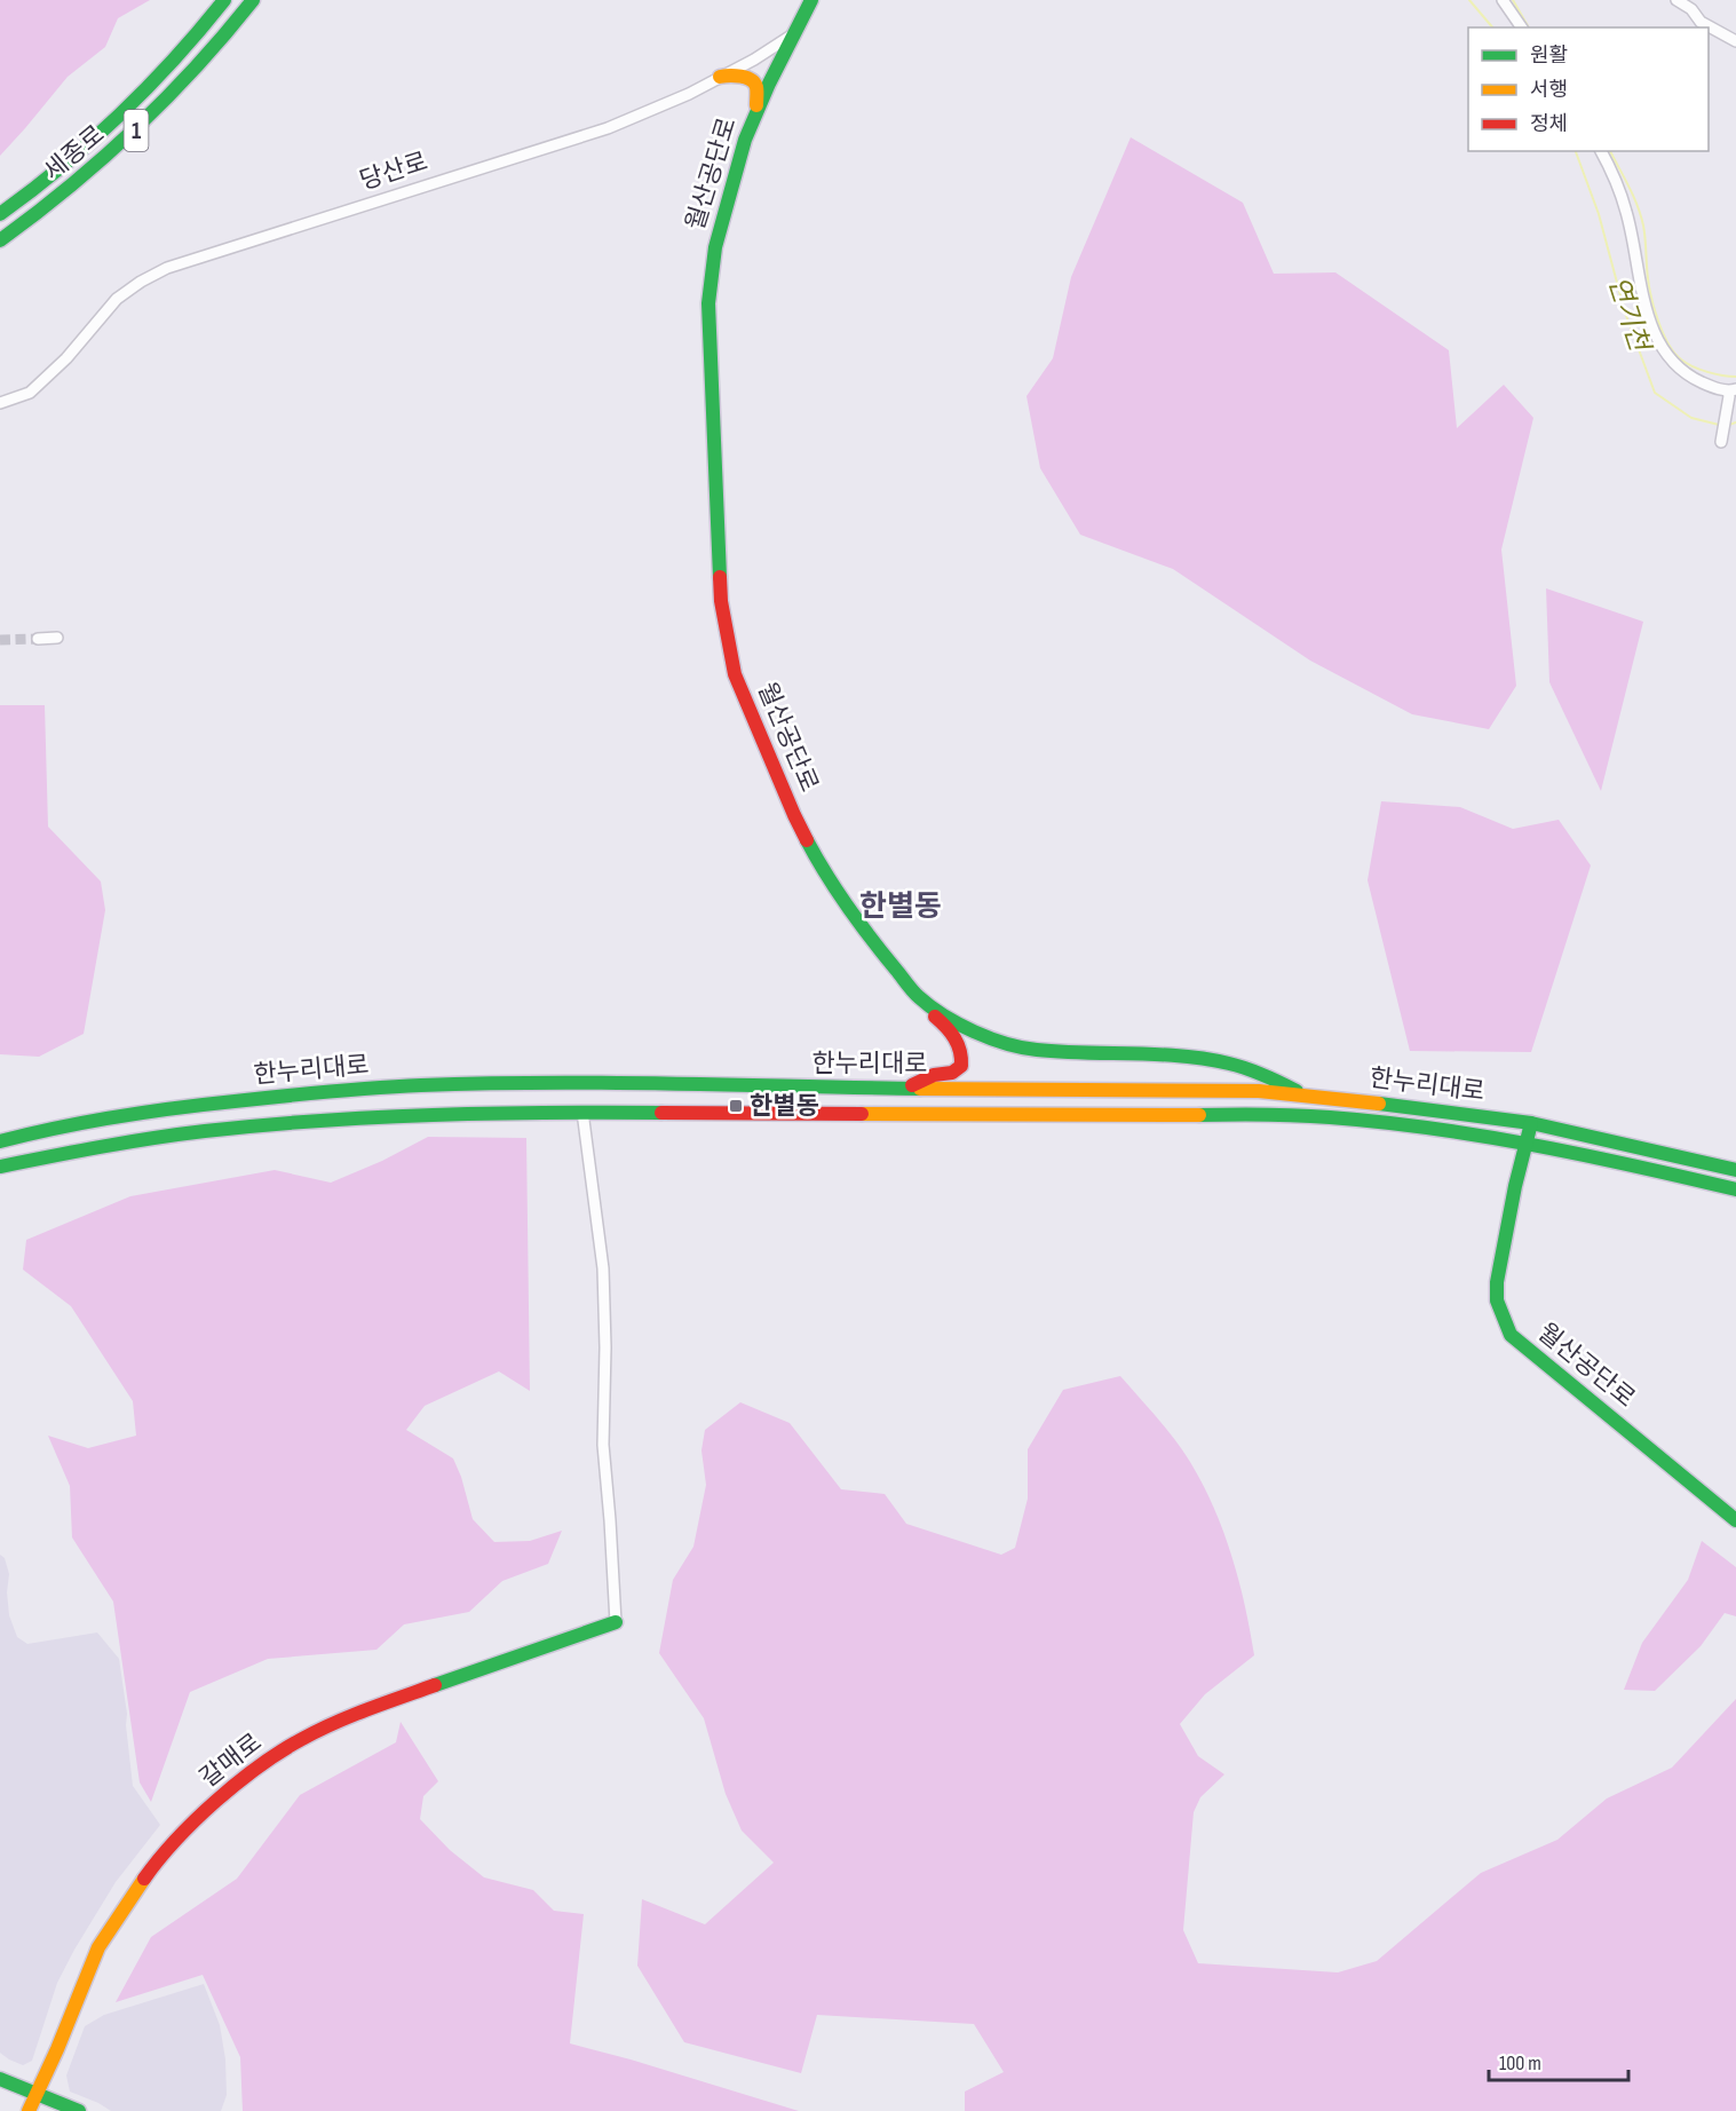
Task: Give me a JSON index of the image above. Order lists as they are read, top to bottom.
{
  "streets": {
    "main road": [
      "1",
      "세종로",
      "당산로",
      "월산공단로",
      "한누리대로",
      "갈매로"
    ]
  },
  "crossings": [
    ["당산로", "월산공단로"],
    ["월산공단로", "한누리대로"]
  ],
  "districts": ["한별동"],
  "water": ["연기천"],
  "places": {
    "transit": ["한별동"]
  },
  "legend": ["원활", "서행", "정체"],
  "scale_bar": "100 m"
}
